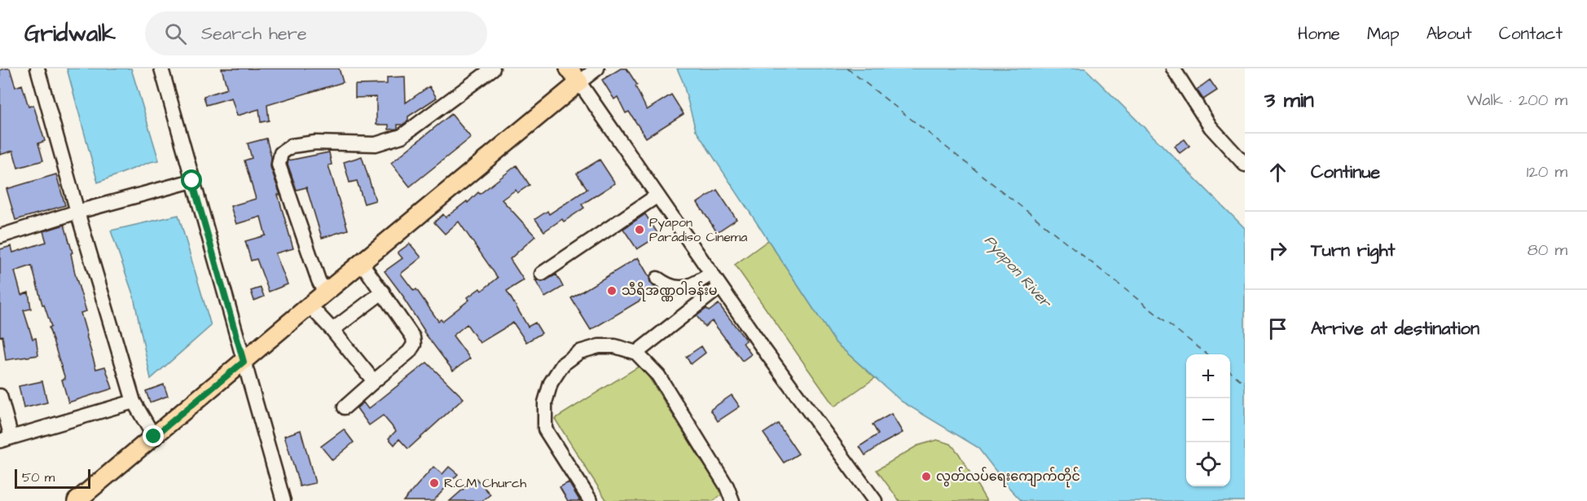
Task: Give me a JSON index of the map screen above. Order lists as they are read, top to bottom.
{
  "water": ["Pyapon River"],
  "places": [
    "Pyapon Paradiso Cinema",
    "သီရိအဏ္ဏဝါခန်းမ",
    "လွတ်လပ်ရေးကျောက်တိုင်",
    "R.C.M Church"
  ],
  "scale_bar": "50 m",
  "page": {
    "header": "Gridwalk",
    "search": "Search here",
    "nav": [
      "Home",
      "Map",
      "About",
      "Contact"
    ],
    "heading": ["3 min", "Walk · 200 m"],
    "list": [
      ["Continue", "120 m"],
      ["Turn right", "80 m"],
      "Arrive at destination"
    ],
    "map_buttons": ["+", "−"],
    "scale": "50 m"
  }
}
